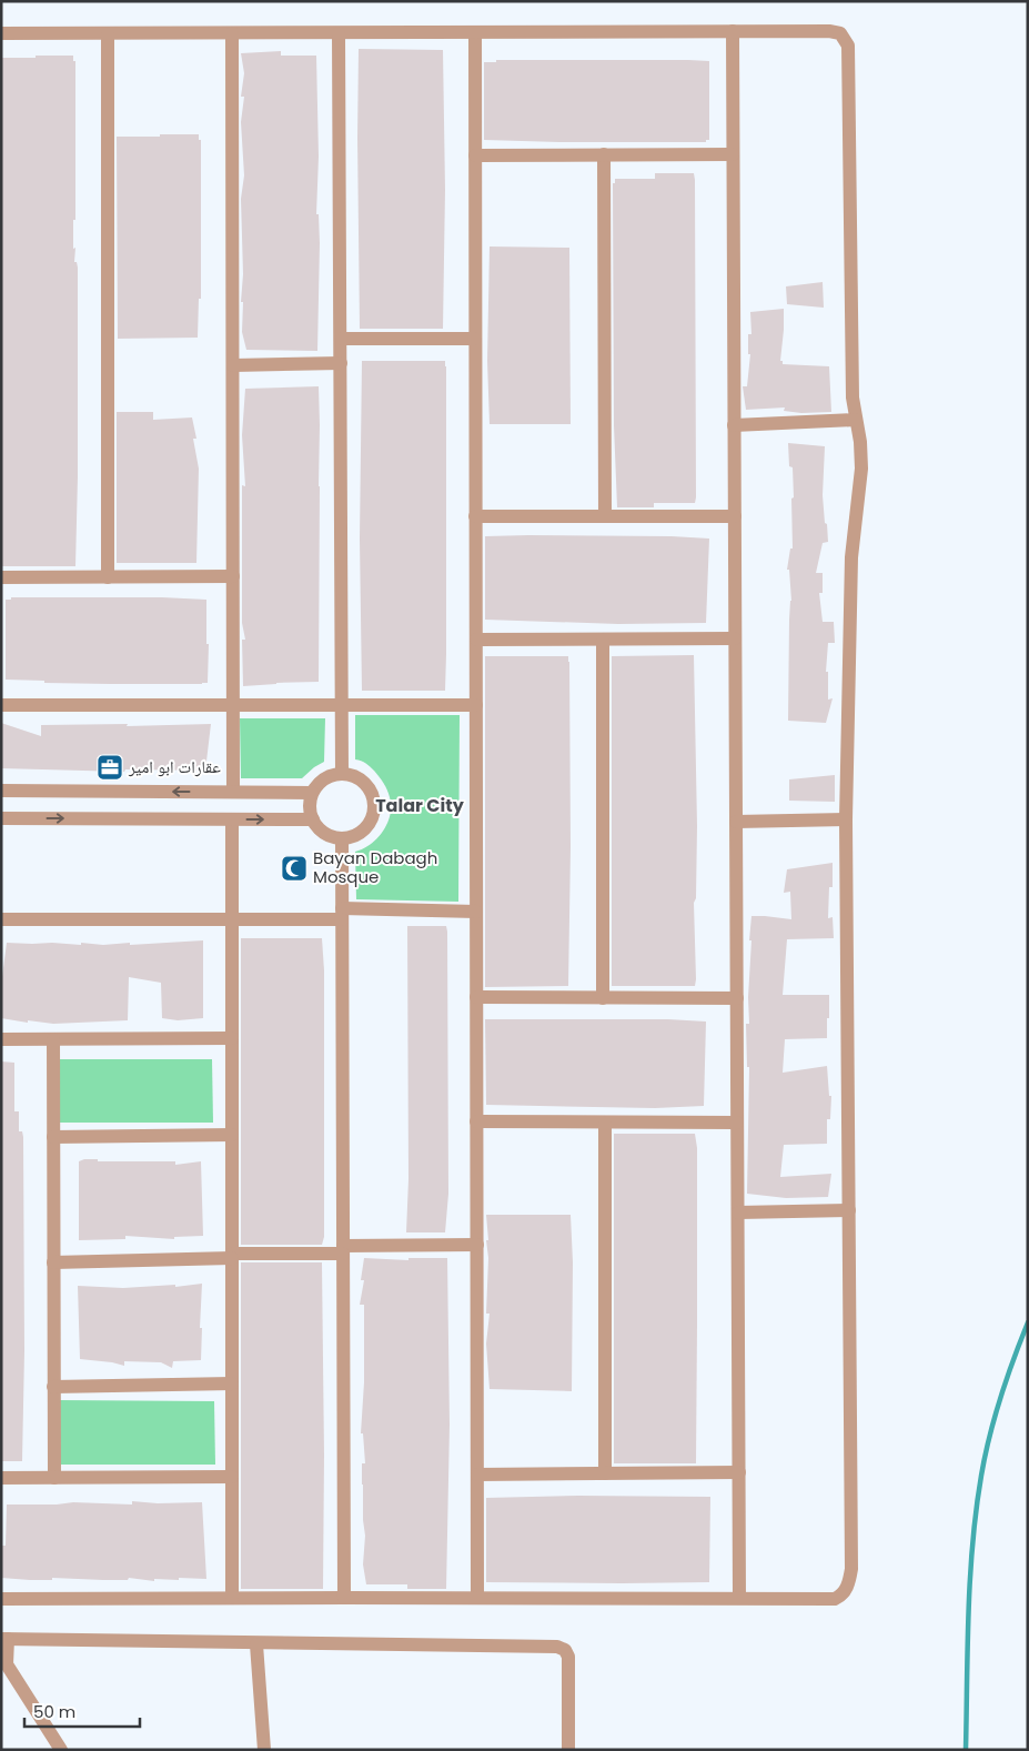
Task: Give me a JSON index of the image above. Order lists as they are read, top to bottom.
{
  "districts": ["Talar City"],
  "places": {
    "office": ["عقارات ابو امير"],
    "mosque": ["Bayan Dabagh Mosque"]
  },
  "scale_bar": "50 m"
}
